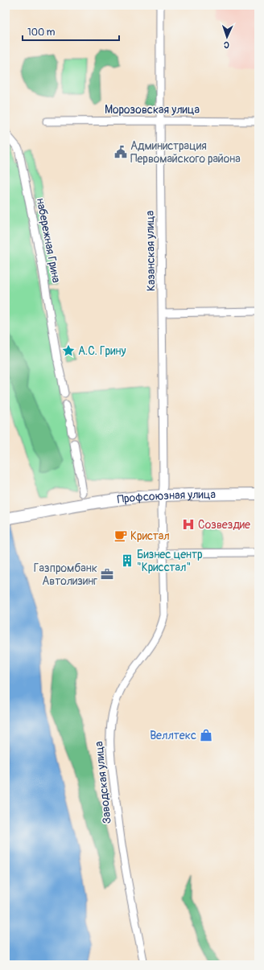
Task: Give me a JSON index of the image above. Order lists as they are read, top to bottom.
{
  "streets": {
    "main road": ["Профсоюзная улица"],
    "street": [
      "Морозовская улица",
      "набережная Грина",
      "Казанская улица",
      "Заводская улица"
    ]
  },
  "crossings": [
    ["Морозовская улица", "Казанская улица"],
    ["Казанская улица", "Профсоюзная улица"],
    ["Казанская улица", "Заводская улица"],
    ["Профсоюзная улица", "Заводская улица"]
  ],
  "places": {
    "public building": ["Администрация Первомайского района"],
    "place": ["А.С. Грину"],
    "hospital": ["Созвездие"],
    "cafe": ["Кристал"],
    "building": ["Бизнес центр \"Крисстал\""],
    "office": ["Газпромбанк Автолизинг"],
    "shop": ["Веллтекс"]
  },
  "scale_bar": "100 m",
  "north": "bottom"
}
